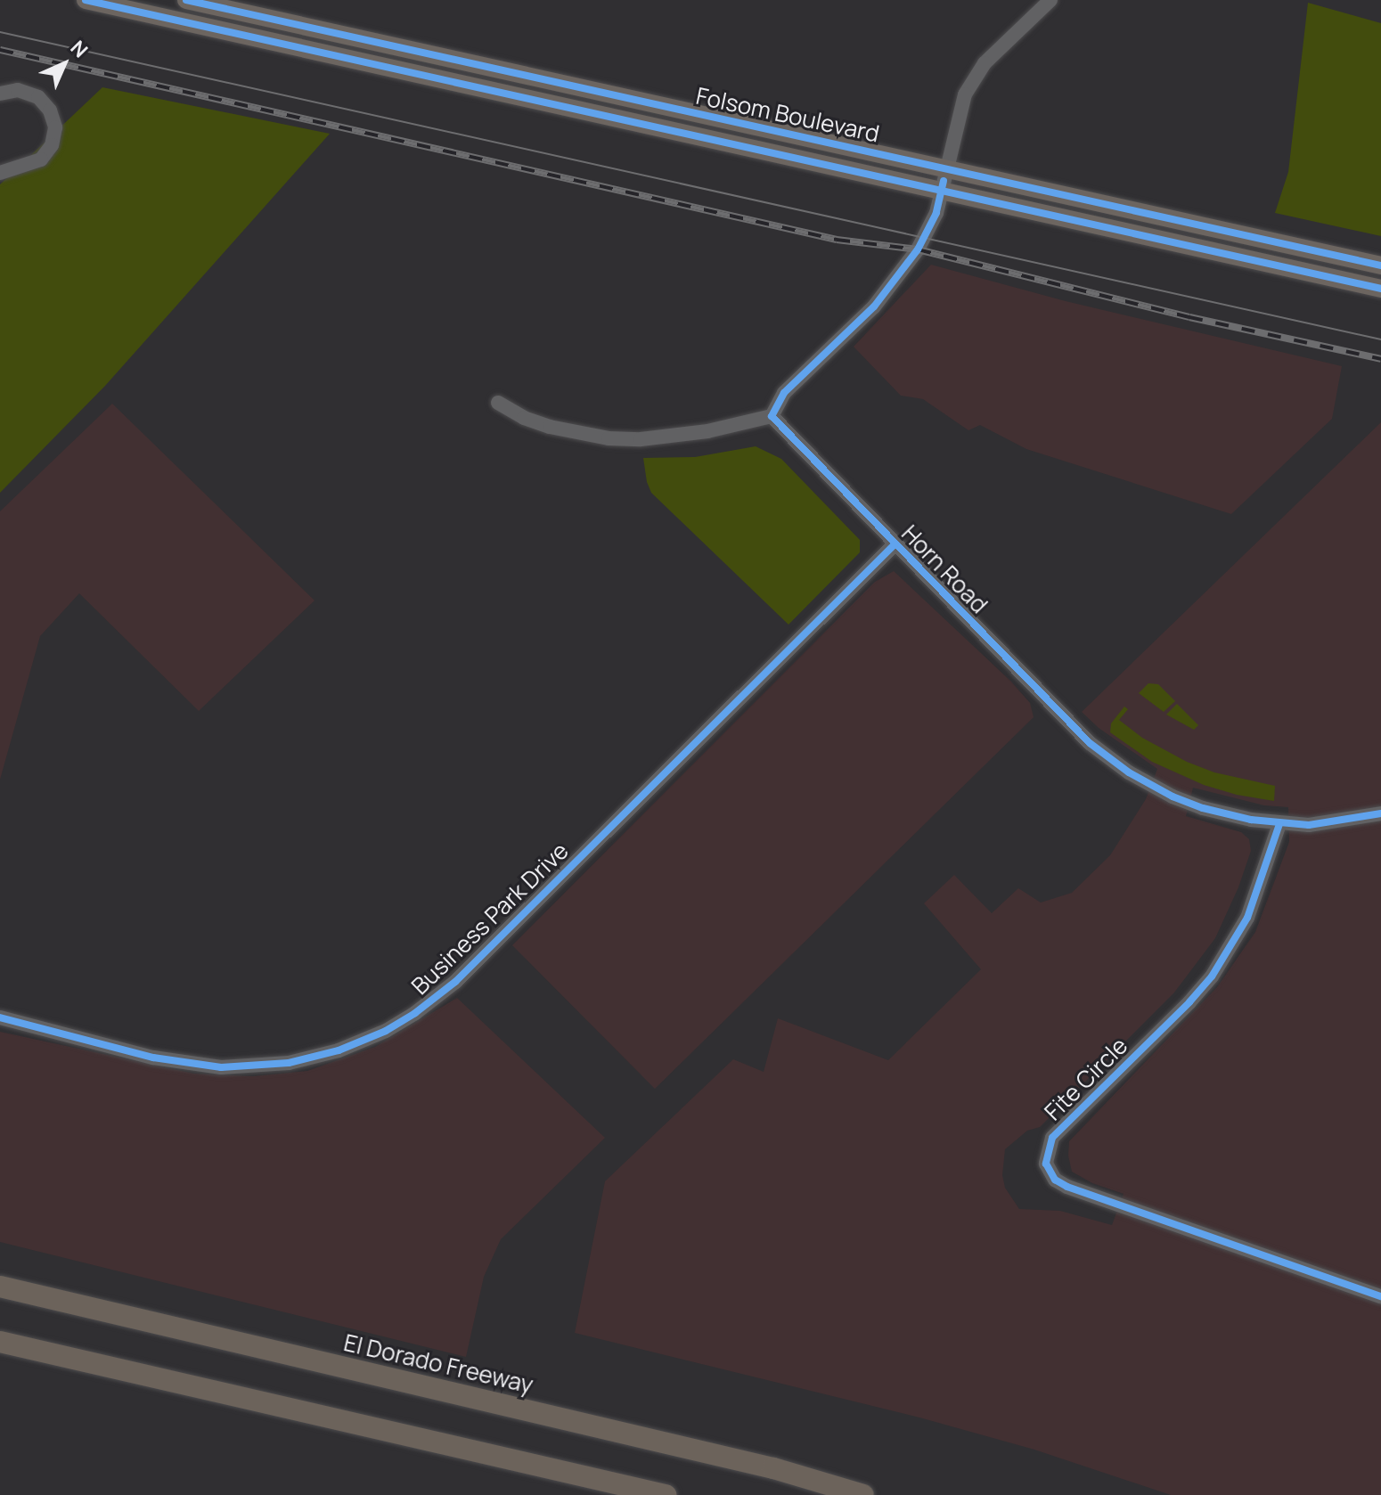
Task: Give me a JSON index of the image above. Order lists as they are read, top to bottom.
{
  "streets": {
    "highway": ["El Dorado Freeway"],
    "main road": ["Folsom Boulevard"],
    "street": ["Horn Road", "Business Park Drive", "Fite Circle"]
  },
  "crossings": [
    ["Horn Road", "Business Park Drive"],
    ["Horn Road", "Fite Circle"]
  ],
  "north": "top right"
}
